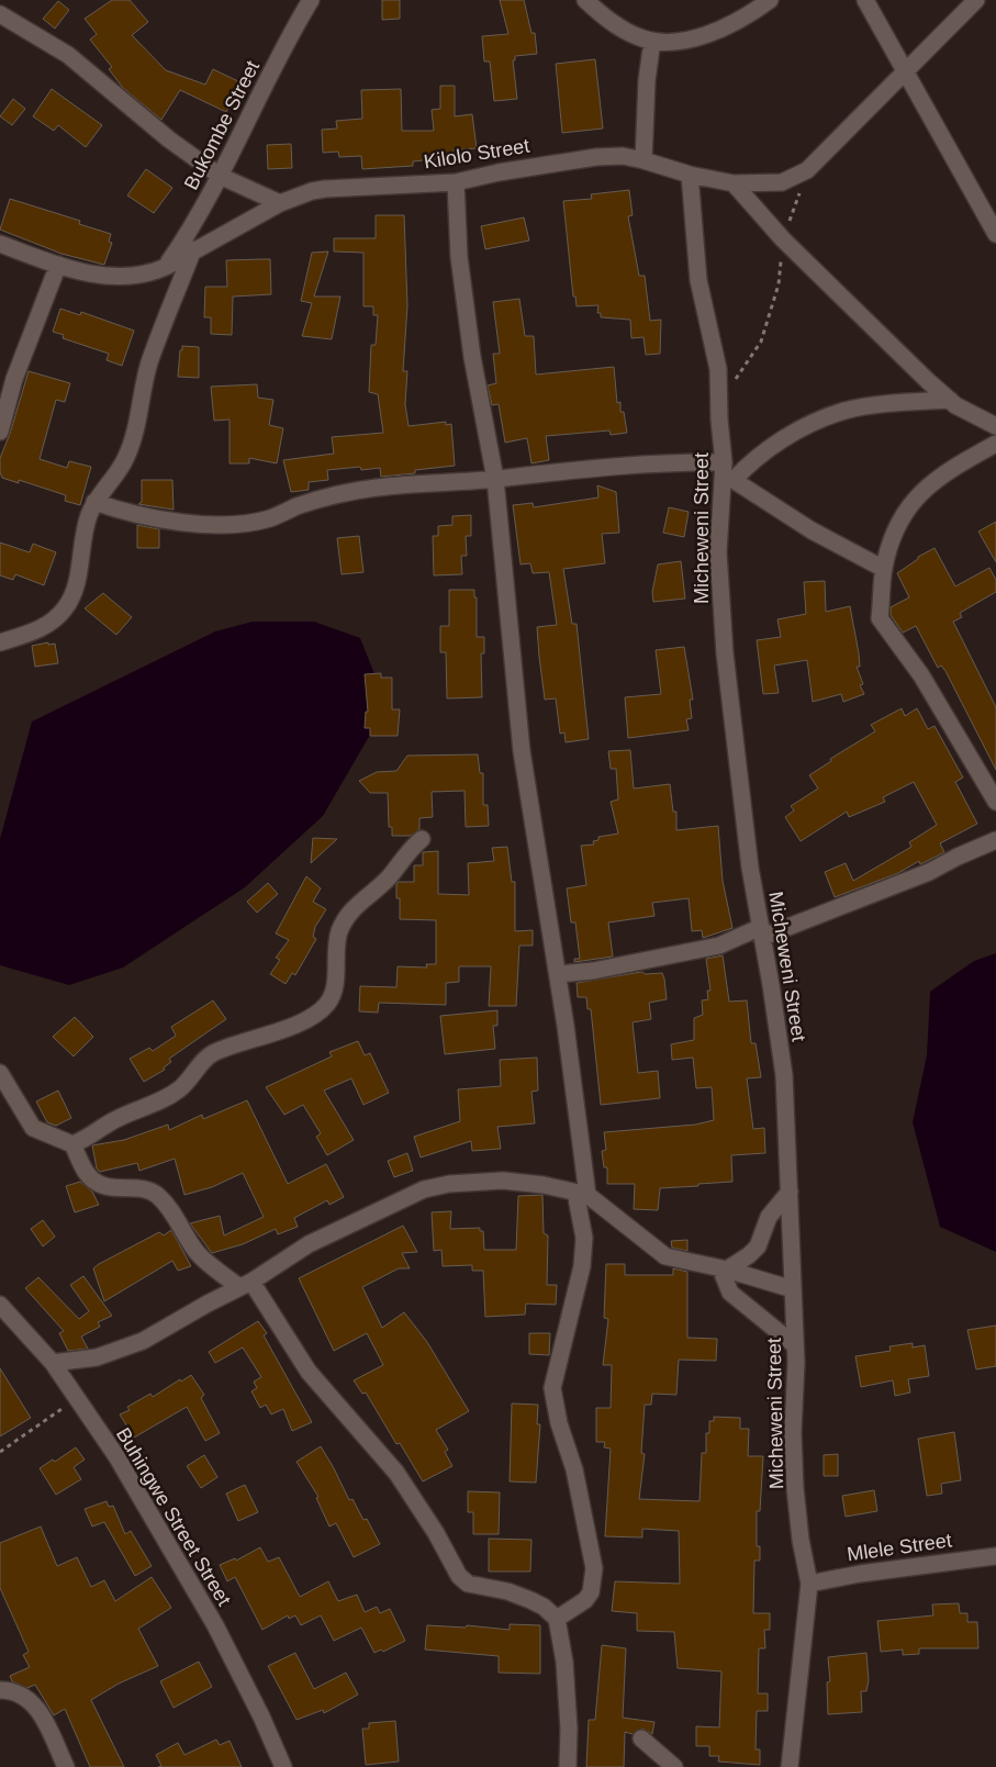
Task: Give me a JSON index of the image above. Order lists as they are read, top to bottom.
{
  "streets": {
    "street": [
      "Bukombe Street",
      "Kilolo Street",
      "Micheweni Street",
      "Buhingwe Street Street",
      "Mlele Street"
    ]
  },
  "crossings": [
    ["Bukombe Street", "Kilolo Street"],
    ["Kilolo Street", "Micheweni Street"],
    ["Micheweni Street", "Mlele Street"]
  ]
}
